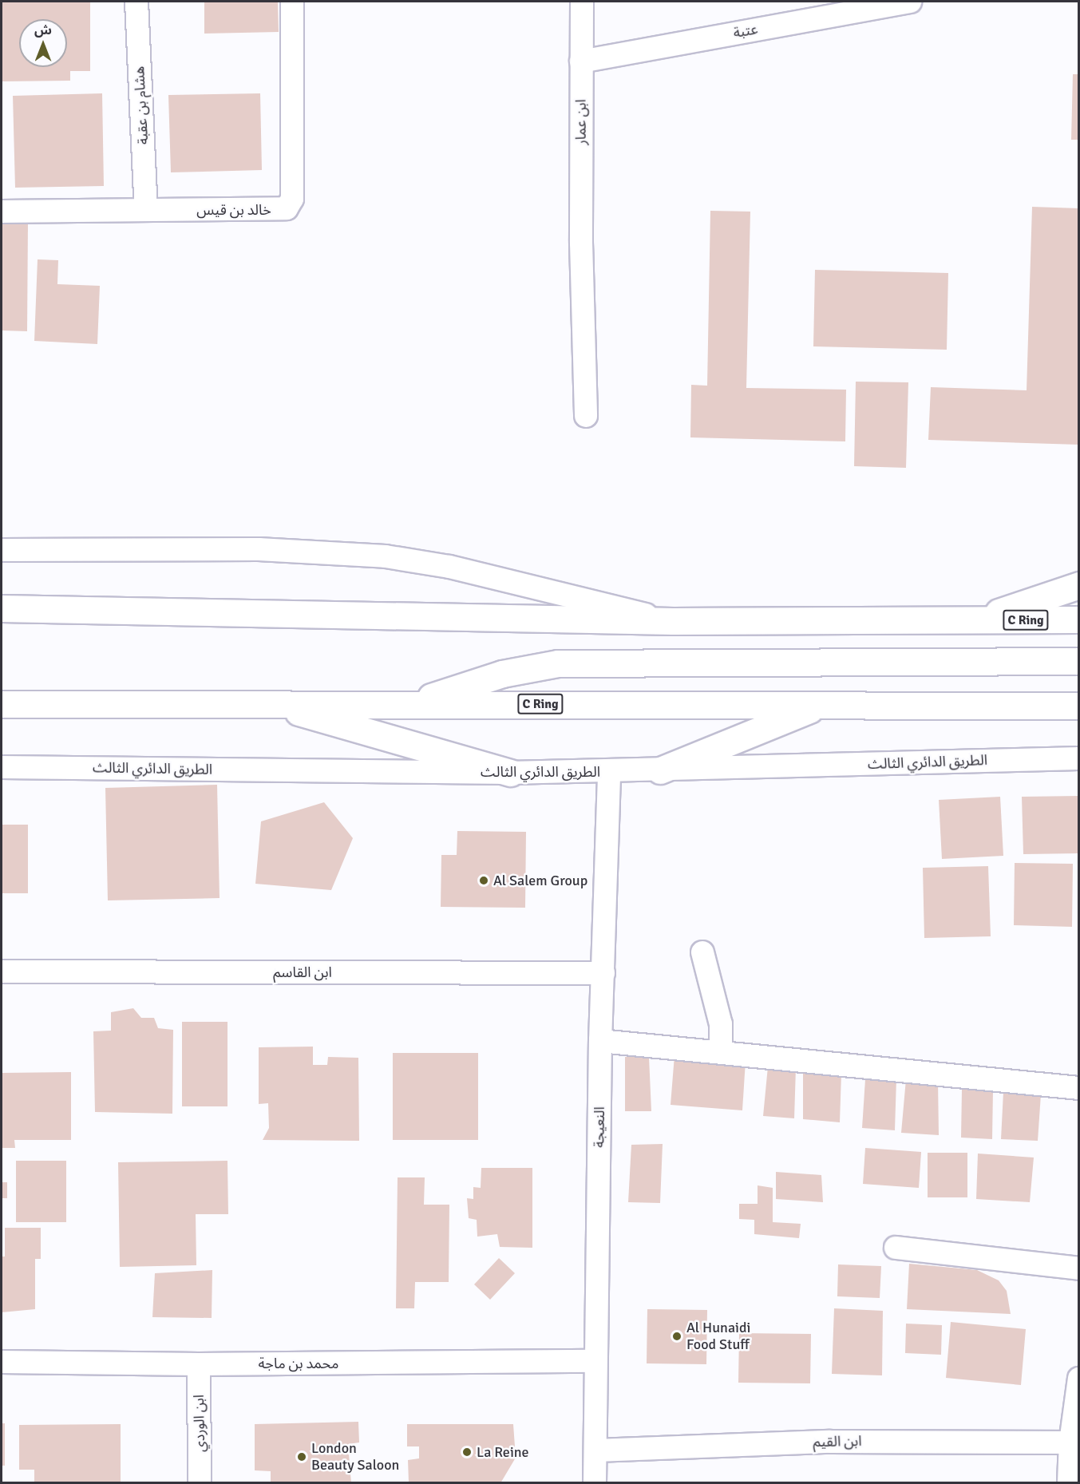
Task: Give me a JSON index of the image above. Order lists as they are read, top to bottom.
{
  "streets": {
    "highway": ["C Ring"],
    "street": [
      "عتبة",
      "هشام بن عقبة",
      "ابن عمار",
      "خالد بن قيس",
      "الطريق الدائري الثالث",
      "ابن القاسم",
      "النعيجة",
      "محمد بن ماجة",
      "ابن الوردي",
      "ابن القيم"
    ]
  },
  "crossings": [
    ["عتبة", "ابن عمار"],
    ["هشام بن عقبة", "خالد بن قيس"],
    ["الطريق الدائري الثالث", "النعيجة"],
    ["ابن القاسم", "النعيجة"],
    ["النعيجة", "محمد بن ماجة"],
    ["النعيجة", "ابن القيم"],
    ["محمد بن ماجة", "ابن الوردي"]
  ],
  "places": [
    "Al Salem Group",
    "Al Hunaidi Food Stuff",
    "La Reine",
    "London Beauty Saloon"
  ],
  "north": "top"
}
